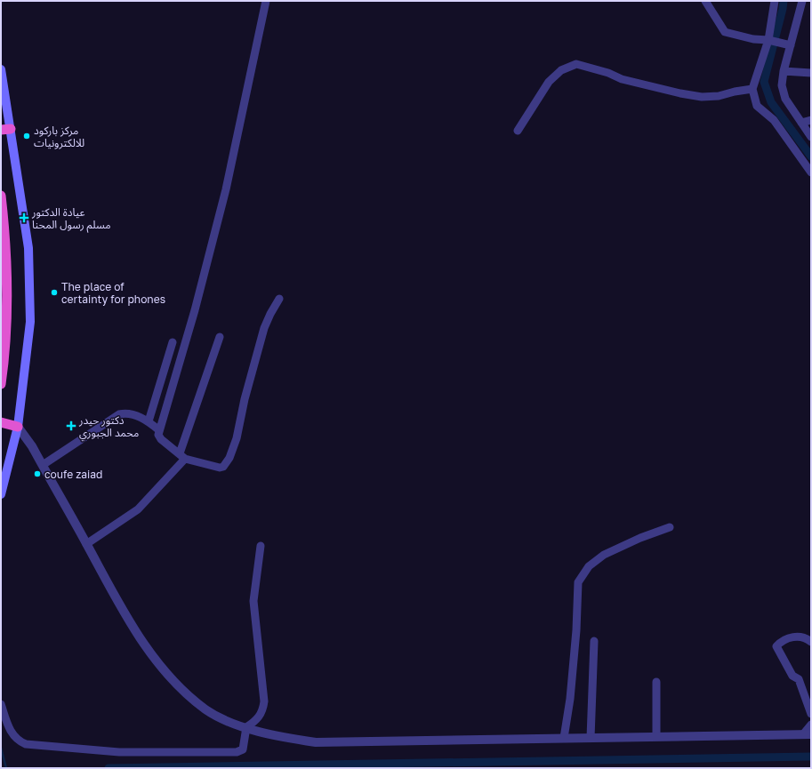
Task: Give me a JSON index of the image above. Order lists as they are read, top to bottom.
{
  "places": {
    "other": ["مركز باركود للالكترونيات", "The place of certainty for phones", "coufe zaiad"],
    "health": ["عيادة الدكتور مسلم رسول المحنا", "دكتور حيدر محمد الجبوري"]
  }
}
